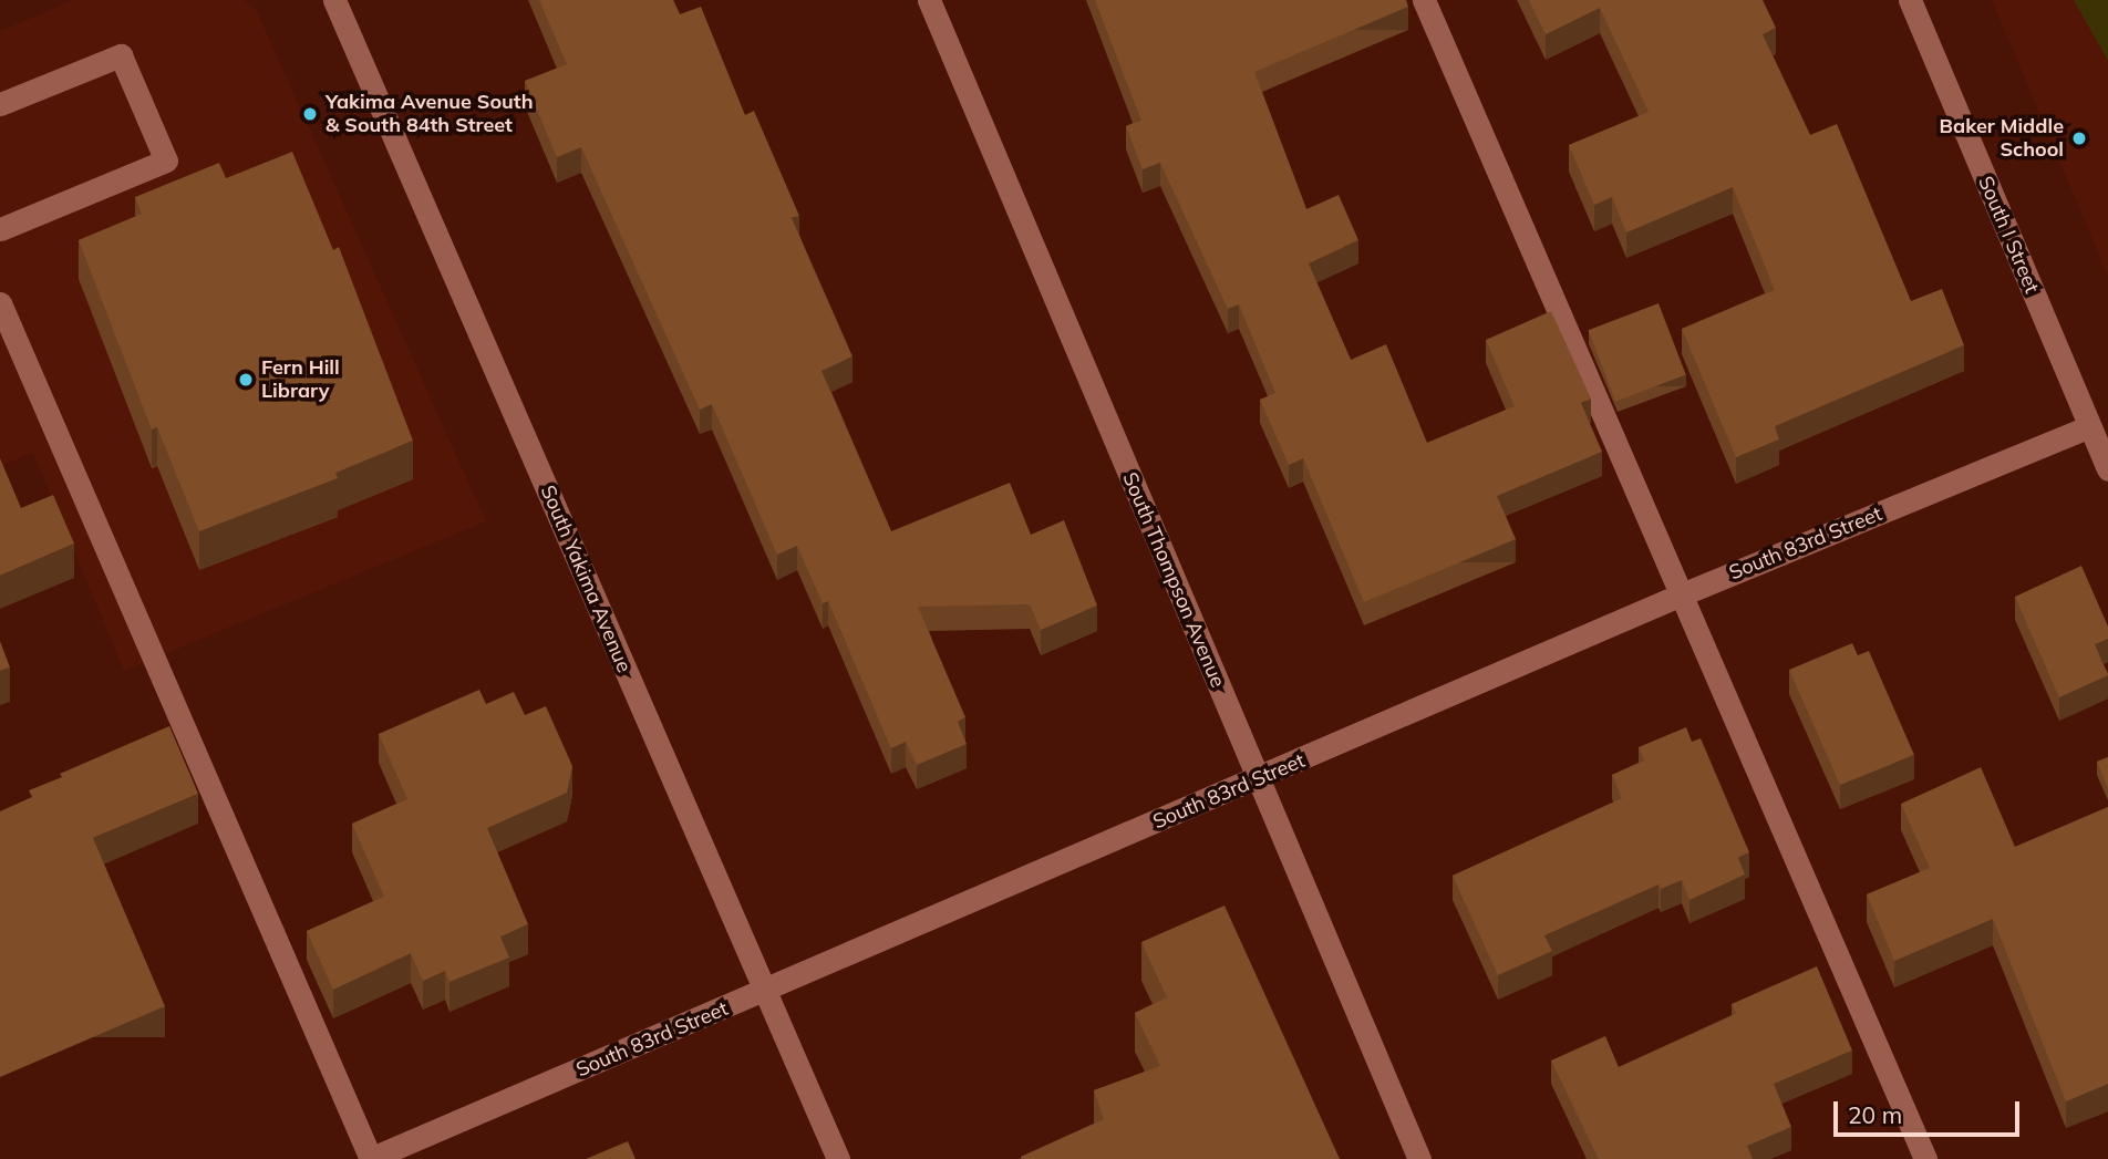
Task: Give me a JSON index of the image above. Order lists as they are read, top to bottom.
{
  "streets": {
    "street": [
      "South I Street",
      "South 83rd Street",
      "South Yakima Avenue",
      "South Thompson Avenue"
    ]
  },
  "crossings": [
    ["South I Street", "South 83rd Street"],
    ["South 83rd Street", "South Yakima Avenue"],
    ["South 83rd Street", "South Thompson Avenue"]
  ],
  "places": ["Yakima Avenue South & South 84th Street", "Baker Middle School", "Fern Hill Library"],
  "scale_bar": "20 m"
}
